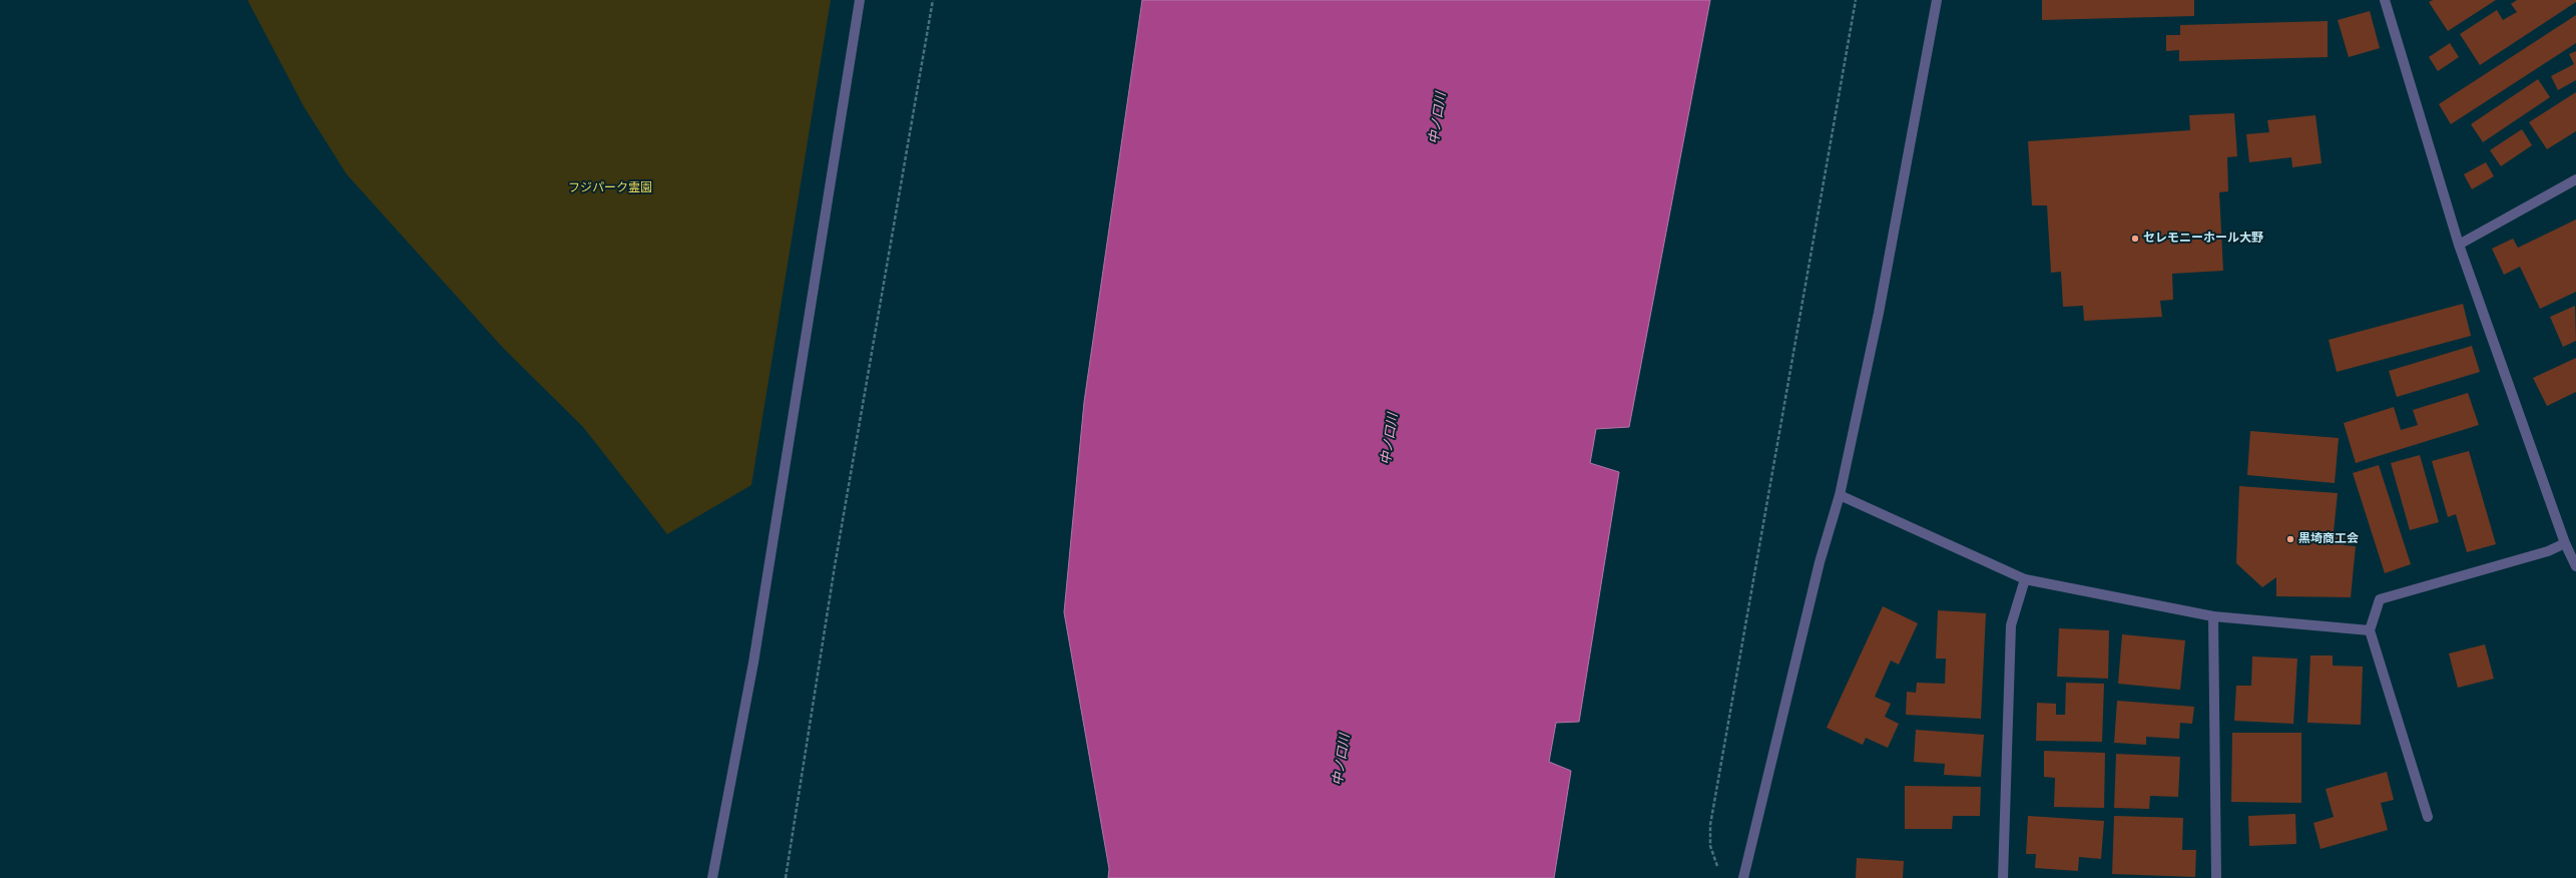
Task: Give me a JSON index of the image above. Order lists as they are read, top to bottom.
{
  "water": ["中ノ口川"],
  "parks": ["フジパーク霊園"],
  "places": ["セレモニーホール大野", "黒埼商工会"]
}
